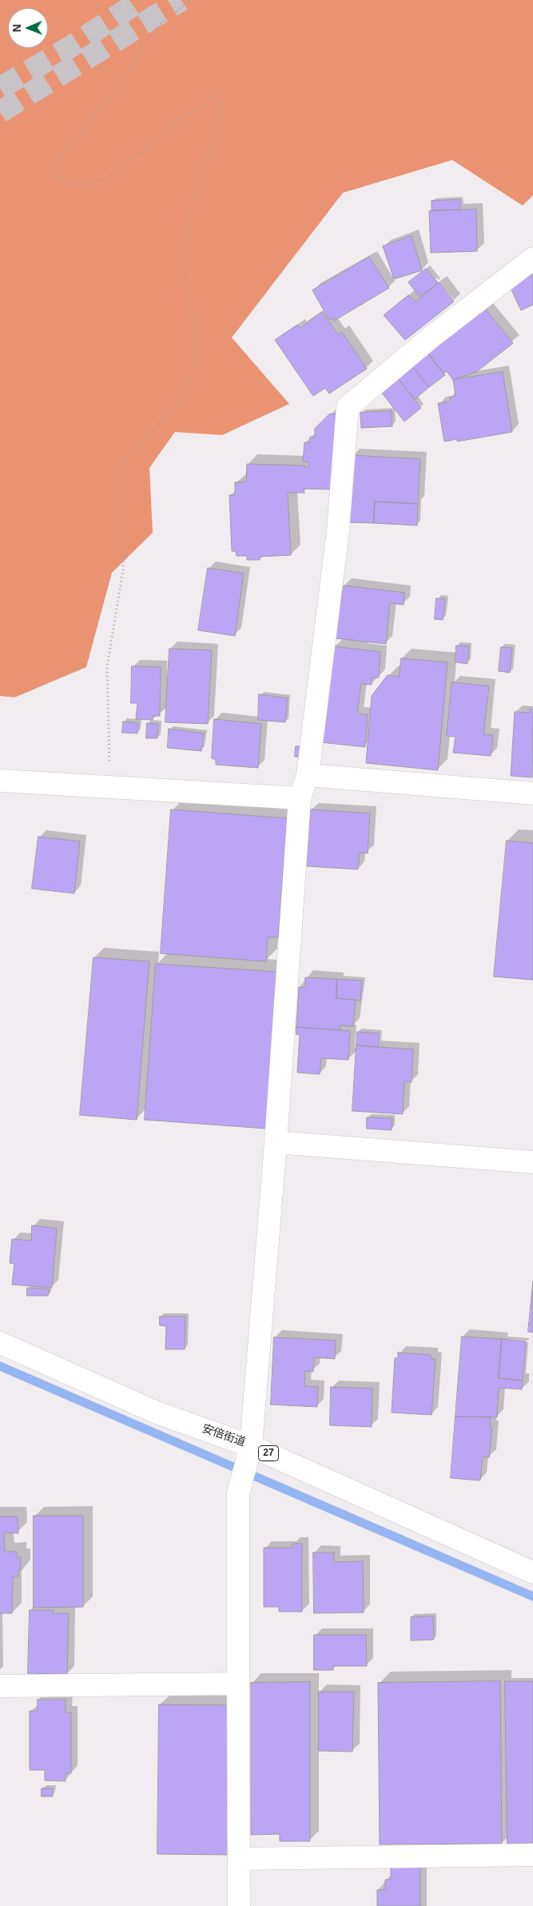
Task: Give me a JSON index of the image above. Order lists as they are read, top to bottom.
{
  "streets": {
    "street": ["安倍街道", "27"]
  },
  "north": "left"
}
